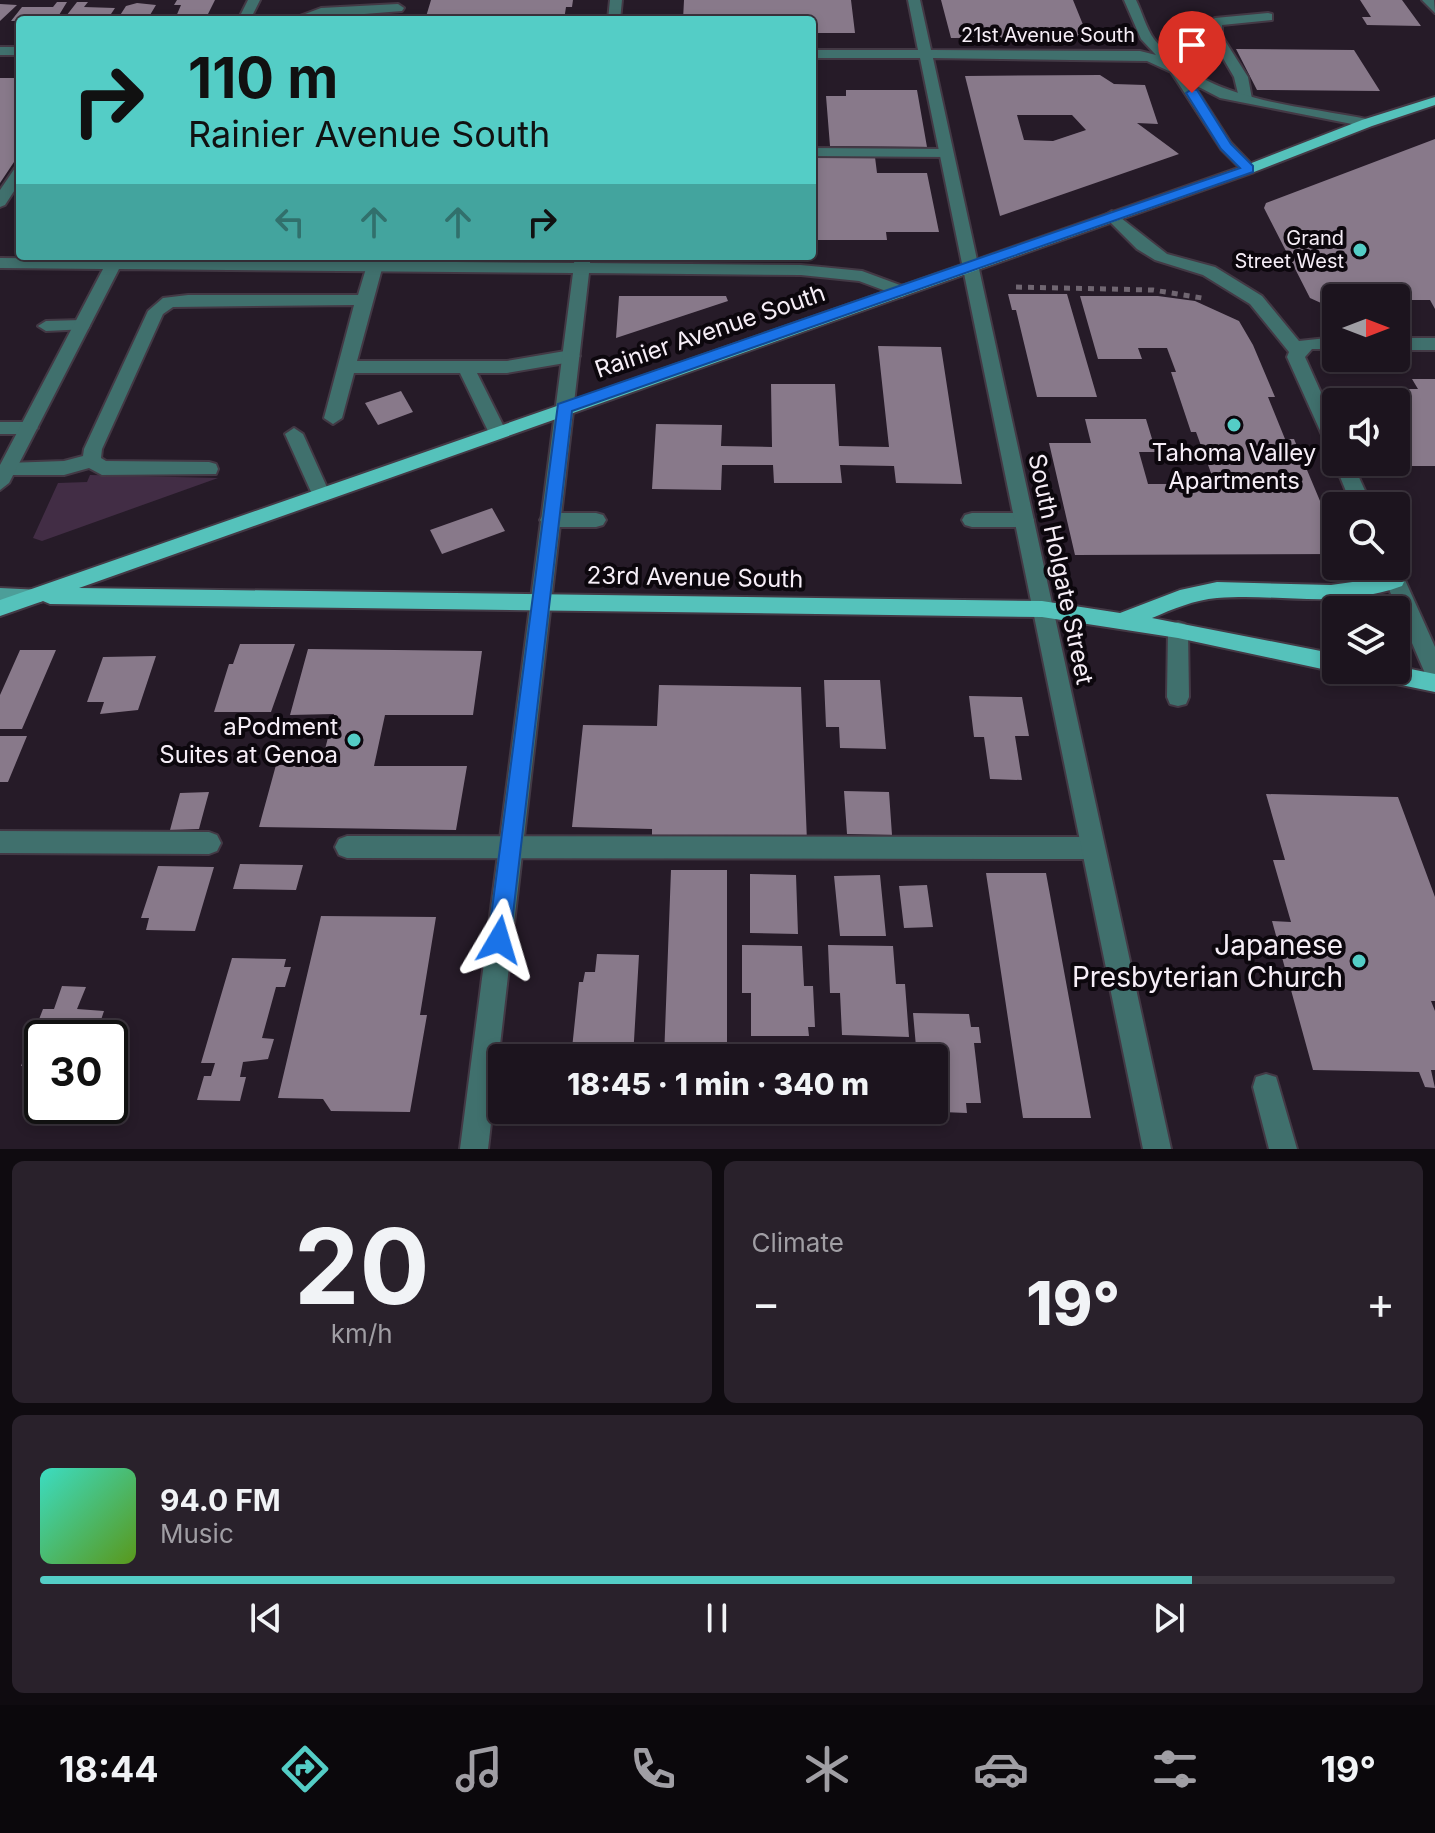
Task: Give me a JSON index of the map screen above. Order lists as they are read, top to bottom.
{
  "streets": {
    "main road": ["Rainier Avenue South", "23rd Avenue South"],
    "street": ["21st Avenue South", "South Holgate Street"]
  },
  "crossings": [
    ["21st Avenue South", "Rainier Avenue South"],
    ["21st Avenue South", "South Holgate Street"],
    ["Rainier Avenue South", "South Holgate Street"],
    ["Rainier Avenue South", "23rd Avenue South"],
    ["South Holgate Street", "23rd Avenue South"]
  ],
  "places": [
    "Grand Street West",
    "Tahoma Valley Apartments",
    "aPodment Suites at Genoa",
    "Japanese Presbyterian Church"
  ],
  "north": "right",
  "page": {
    "turn": ["110 m", "Rainier Avenue South"],
    "limit": "30",
    "trip": "18:45 · 1 min · 340 m",
    "tile": [
      ["20", "km/h"],
      "Climate"
    ],
    "heat": ["−", "19°", "+"],
    "song": ["94.0 FM", "Music"],
    "tabs": ["18:44", "19°"]
  }
}
